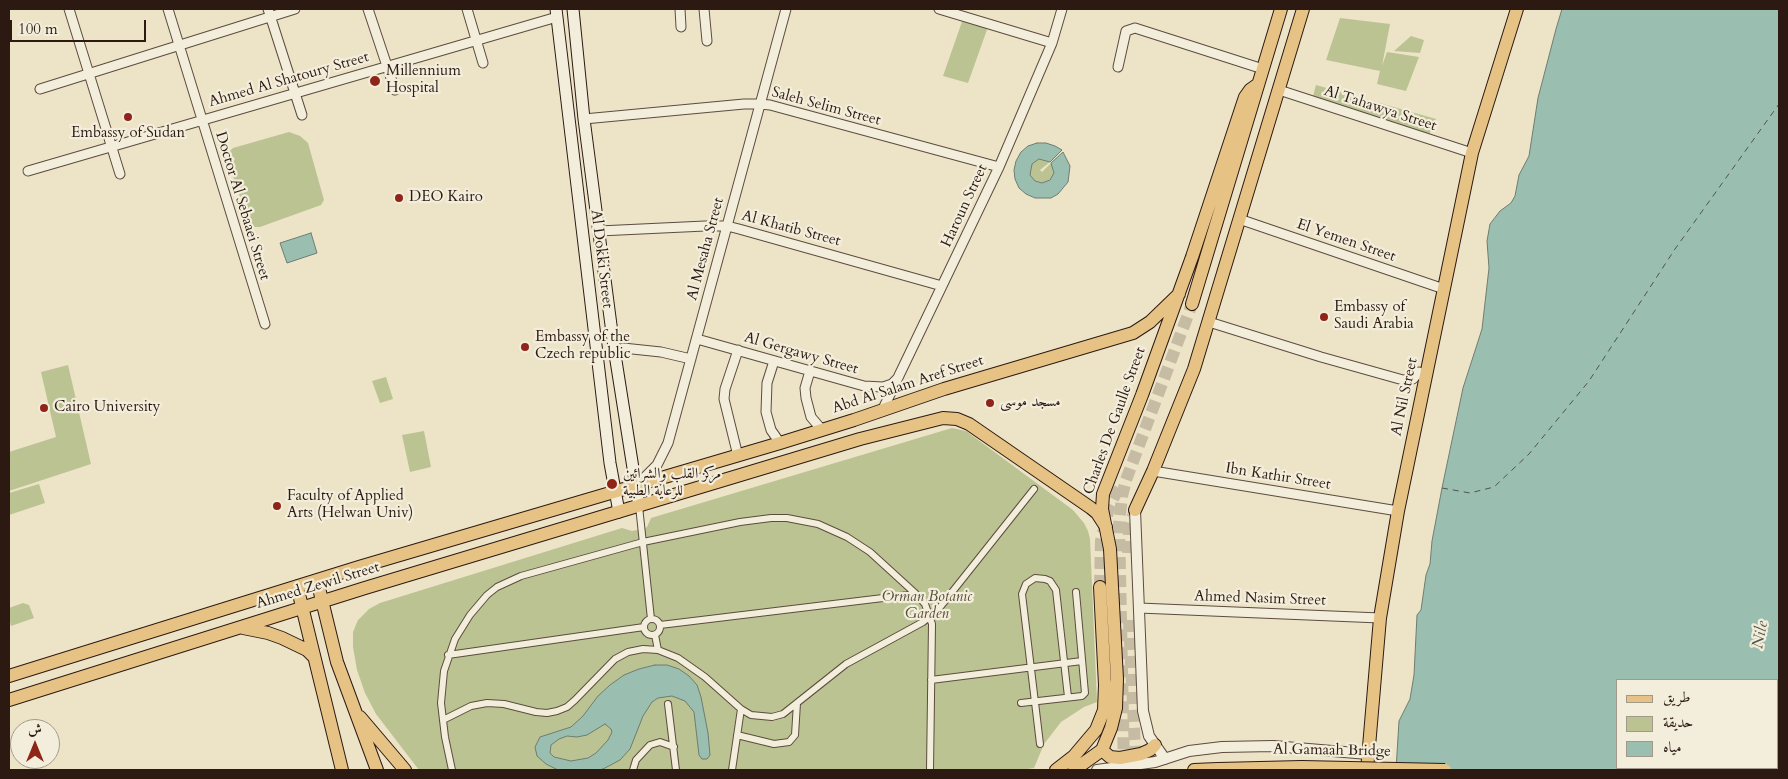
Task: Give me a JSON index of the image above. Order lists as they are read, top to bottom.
{
  "streets": {
    "main road": [
      "Al Dokki Street",
      "Abd Al Salam Aref Street",
      "Al Nil Street",
      "Charles De Gaulle Street",
      "Ahmed Zewil Street",
      "Al Gamaah Bridge"
    ],
    "street": [
      "Ahmed Al Shatoury Street",
      "Saleh Selim Street",
      "Al Tahawya Street",
      "Doctor Al Sebaaei Street",
      "Haroun Street",
      "Al Khatib Street",
      "El Yemen Street",
      "Al Mesaha Street",
      "Al Gergawy Street",
      "Ibn Kathir Street",
      "Ahmed Nasim Street"
    ]
  },
  "crossings": [
    ["Ahmed Al Shatoury Street", "Doctor Al Sebaaei Street"],
    ["Ahmed Al Shatoury Street", "Al Dokki Street"],
    ["Saleh Selim Street", "Haroun Street"],
    ["Saleh Selim Street", "Al Mesaha Street"],
    ["Saleh Selim Street", "Al Dokki Street"],
    ["Al Tahawya Street", "Al Nil Street"],
    ["Haroun Street", "Al Khatib Street"],
    ["Haroun Street", "Al Gergawy Street"],
    ["Haroun Street", "Abd Al Salam Aref Street"],
    ["Al Khatib Street", "Al Mesaha Street"],
    ["Al Khatib Street", "Al Dokki Street"],
    ["El Yemen Street", "Al Nil Street"],
    ["Al Mesaha Street", "Al Dokki Street"],
    ["Al Mesaha Street", "Al Gergawy Street"],
    ["Al Mesaha Street", "Abd Al Salam Aref Street"],
    ["Al Mesaha Street", "Ahmed Zewil Street"],
    ["Al Dokki Street", "Abd Al Salam Aref Street"],
    ["Al Dokki Street", "Ahmed Zewil Street"],
    ["Abd Al Salam Aref Street", "Charles De Gaulle Street"],
    ["Abd Al Salam Aref Street", "Ahmed Zewil Street"],
    ["Al Nil Street", "Ibn Kathir Street"],
    ["Al Nil Street", "Ahmed Nasim Street"]
  ],
  "water": ["Nile"],
  "parks": ["Orman Botanic Garden"],
  "places": [
    "Millennium Hospital",
    "Embassy of Sudan",
    "DEO Kairo",
    "Embassy of Saudi Arabia",
    "Embassy of the Czech republic",
    "مسجد موسى",
    "Cairo University",
    "مركز القلب والشرائين للرعاية الطبية",
    "Faculty of Applied Arts (Helwan Univ)"
  ],
  "legend": ["طريق", "حديقة", "مياه"],
  "scale_bar": "100 m",
  "north": "top"
}
